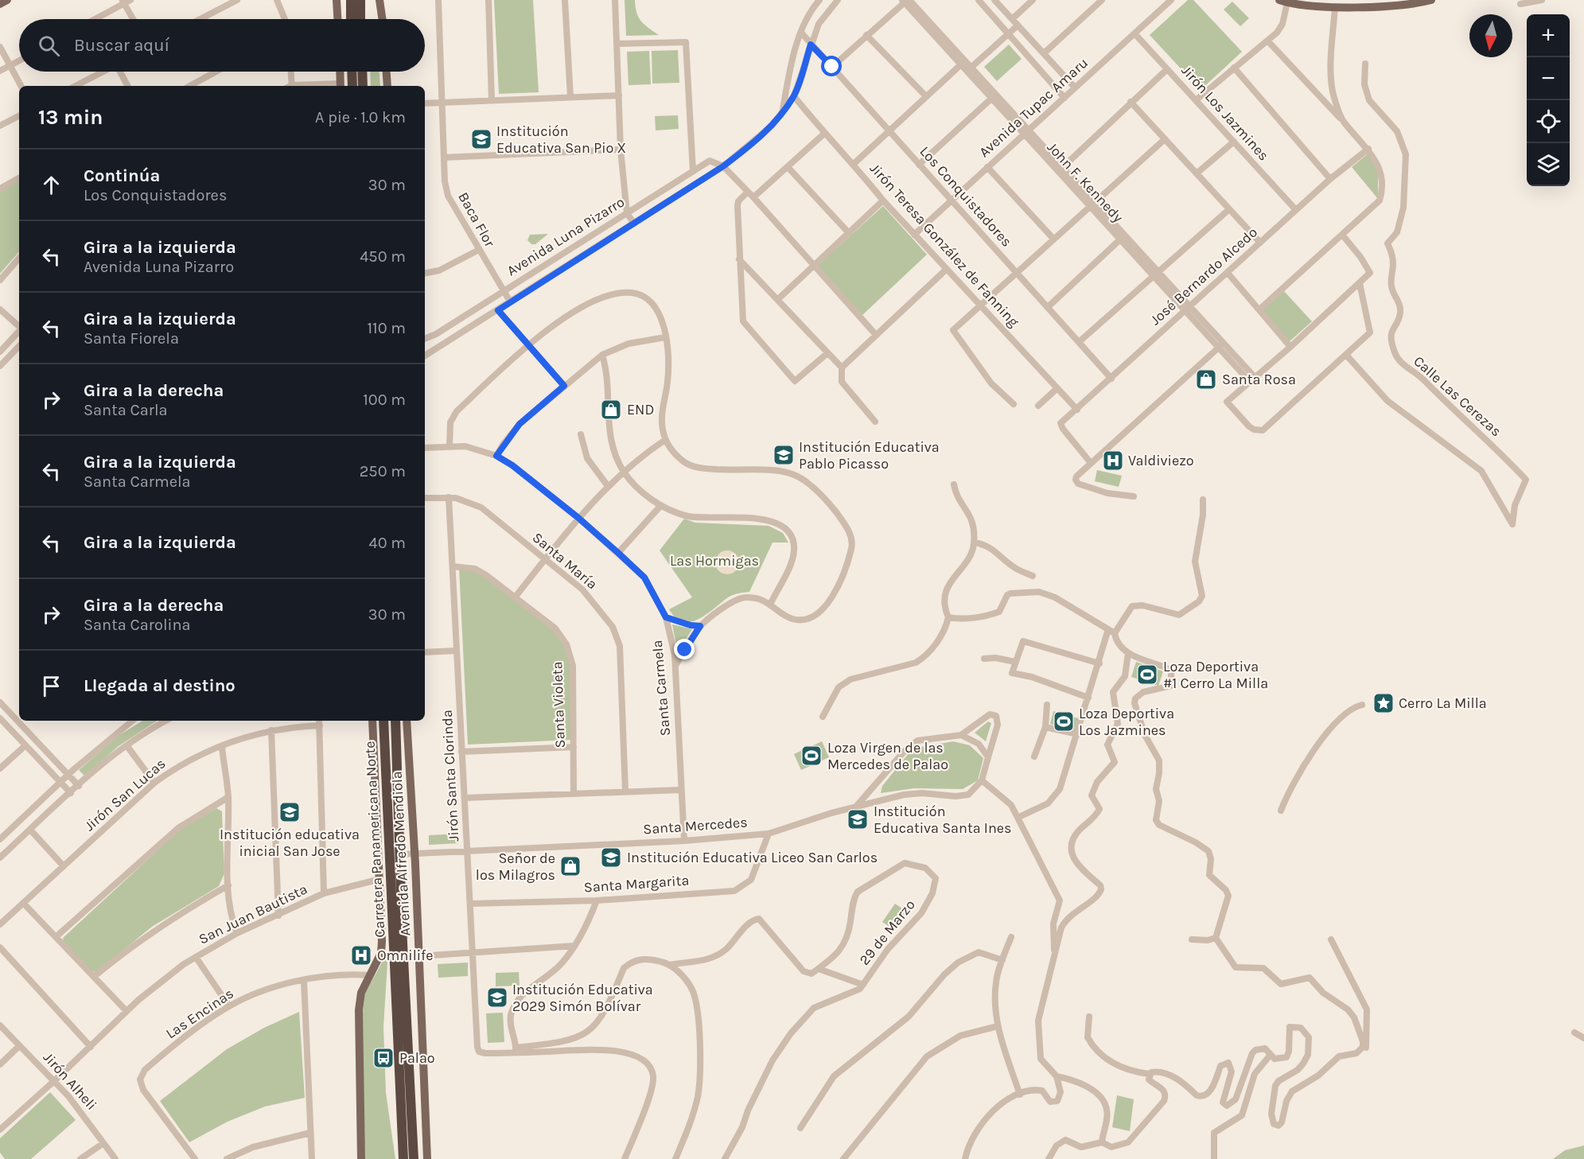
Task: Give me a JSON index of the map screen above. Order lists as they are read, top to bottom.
{
  "streets": {
    "highway": ["Carretera Panamericana Norte"],
    "main road": ["Avenida Alfredo Mendiola"],
    "street": [
      "Avenida Tupac Amaru",
      "Jirón Los Jazmines",
      "John F. Kennedy",
      "Los Conquistadores",
      "Baca Flor",
      "Avenida Luna Pizarro",
      "Jirón Teresa González de Fanning",
      "José Bernardo Alcedo",
      "Calle Las Cerezas",
      "Santa María",
      "Santa Carmela",
      "Santa Violeta",
      "Jirón Santa Clorinda",
      "Jirón San Lucas",
      "Santa Mercedes",
      "Santa Margarita",
      "San Juan Bautista",
      "29 de Marzo",
      "Las Encinas",
      "Jirón Alheli"
    ]
  },
  "crossings": [
    ["Avenida Tupac Amaru", "Jirón Los Jazmines"],
    ["Avenida Tupac Amaru", "John F. Kennedy"],
    ["Avenida Tupac Amaru", "Los Conquistadores"],
    ["Avenida Tupac Amaru", "Jirón Teresa González de Fanning"],
    ["Jirón Los Jazmines", "José Bernardo Alcedo"],
    ["John F. Kennedy", "José Bernardo Alcedo"],
    ["Los Conquistadores", "Avenida Luna Pizarro"],
    ["Los Conquistadores", "José Bernardo Alcedo"],
    ["Baca Flor", "Avenida Luna Pizarro"],
    ["Avenida Luna Pizarro", "Jirón Teresa González de Fanning"],
    ["Jirón Teresa González de Fanning", "José Bernardo Alcedo"],
    ["Santa María", "Jirón Santa Clorinda"],
    ["Santa Carmela", "Santa Mercedes"],
    ["Santa Violeta", "Jirón Santa Clorinda"],
    ["Jirón Santa Clorinda", "Santa Mercedes"],
    ["Jirón Santa Clorinda", "Santa Margarita"],
    ["Santa Mercedes", "Carretera Panamericana Norte"],
    ["Santa Mercedes", "Avenida Alfredo Mendiola"],
    ["Santa Mercedes", "Santa Margarita"],
    ["Avenida Alfredo Mendiola", "San Juan Bautista"],
    ["Avenida Alfredo Mendiola", "Las Encinas"],
    ["San Juan Bautista", "Jirón Alheli"]
  ],
  "parks": ["Las Hormigas"],
  "places": {
    "school or university": [
      "Institución Educativa San Pio X",
      "Institución Educativa Pablo Picasso",
      "Institución educativa inicial San Jose",
      "Institución Educativa Santa Ines",
      "Institución Educativa Liceo San Carlos",
      "Institución Educativa 2029 Simón Bolívar"
    ],
    "shop": ["Santa Rosa", "END", "Señor de los Milagros"],
    "hospital": ["Valdiviezo", "Omnilife"],
    "sports": ["Loza Deportiva #1 Cerro La Milla", "Loza Deportiva Los Jazmines", "Loza Virgen de las Mercedes de Palao"],
    "place": ["Cerro La Milla"],
    "bus stop": ["Palao"]
  },
  "north": "bottom",
  "page": {
    "map_buttons": ["+", "−"],
    "search": "Buscar aquí",
    "heading": ["13 min", "A pie · 1.0 km"],
    "list": [
      ["Continúa", "Los Conquistadores", "30 m"],
      ["Gira a la izquierda", "Avenida Luna Pizarro", "450 m"],
      ["Gira a la izquierda", "Santa Fiorela", "110 m"],
      ["Gira a la derecha", "Santa Carla", "100 m"],
      ["Gira a la izquierda", "Santa Carmela", "250 m"],
      ["Gira a la izquierda", "40 m"],
      ["Gira a la derecha", "Santa Carolina", "30 m"],
      "Llegada al destino"
    ]
  }
}
